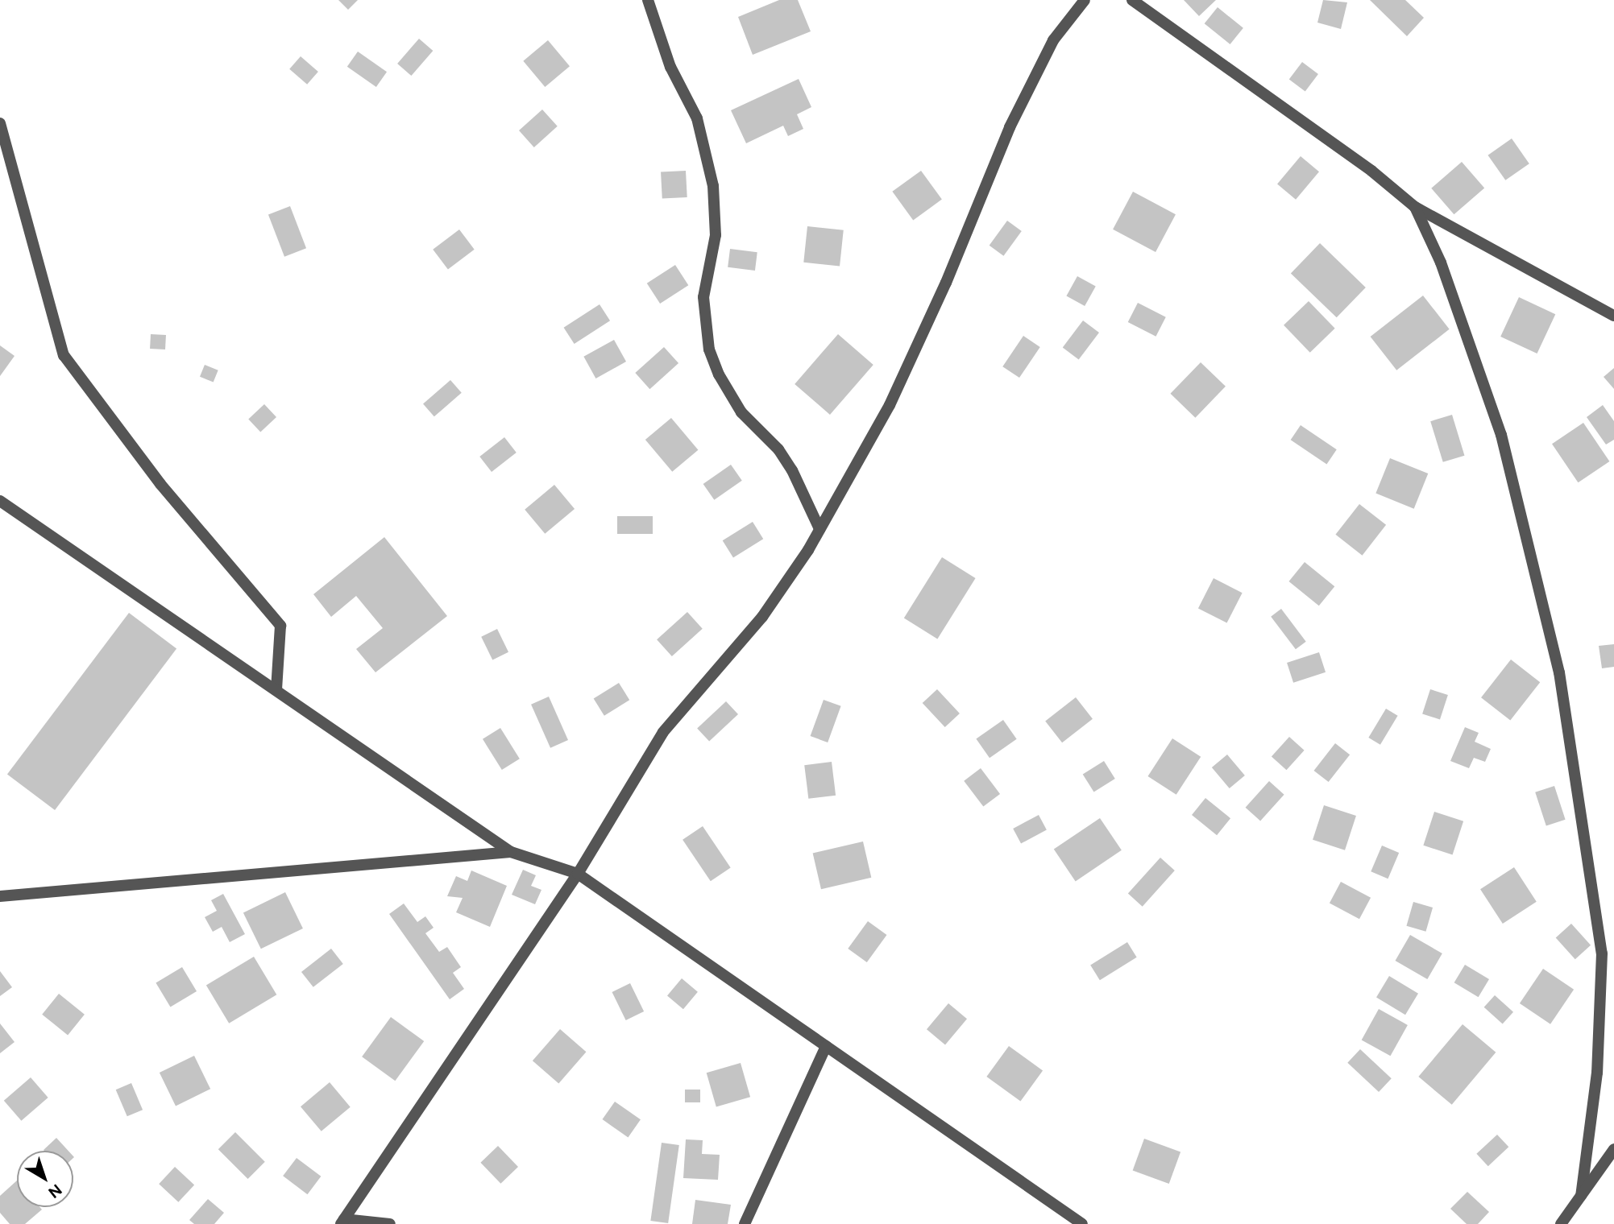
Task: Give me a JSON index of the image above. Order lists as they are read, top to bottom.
{
  "north": "bottom right"
}
